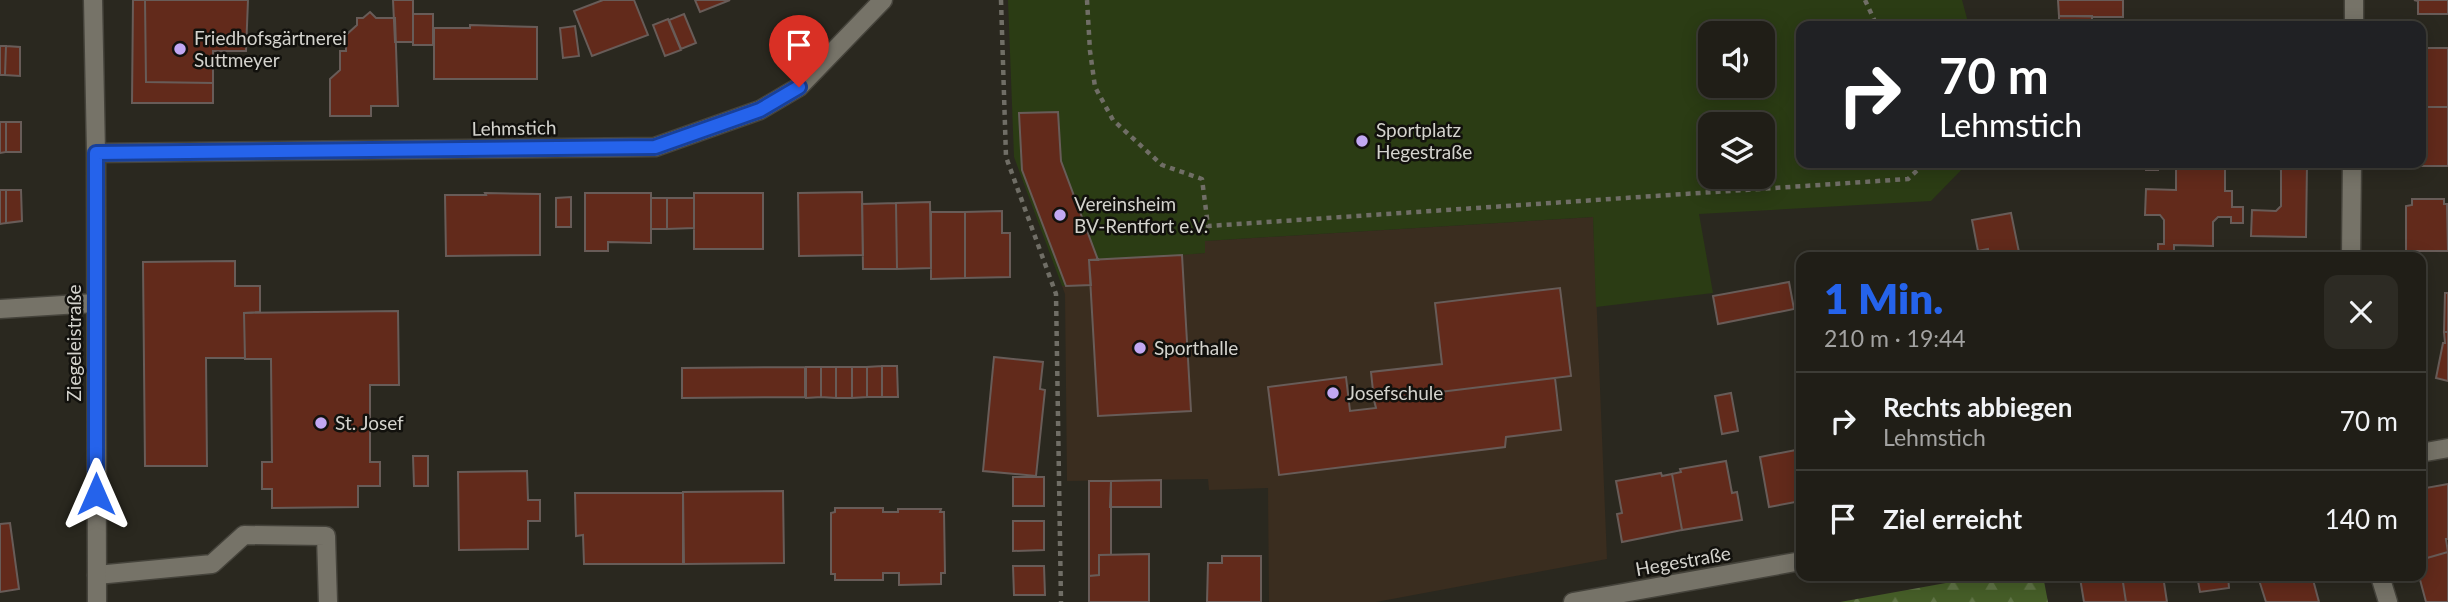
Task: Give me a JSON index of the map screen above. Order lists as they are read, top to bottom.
{
  "streets": {
    "street": ["Lehmstich", "Ziegeleistraße", "Hegestraße"]
  },
  "crossings": [
    ["Lehmstich", "Ziegeleistraße"]
  ],
  "places": [
    "Friedhofsgärtnerei Suttmeyer",
    "Sportplatz Hegestraße",
    "Vereinsheim BV-Rentfort e.V.",
    "Sporthalle",
    "Josefschule",
    "St. Josef"
  ],
  "page": {
    "turn": ["70 m", "Lehmstich"],
    "heading": ["1 Min.", "210 m · 19:44"],
    "list": [
      {
        "name": "Rechts abbiegen",
        "note": "Lehmstich",
        "value": "70 m"
      },
      {
        "name": "Ziel erreicht",
        "value": "140 m"
      }
    ]
  }
}
